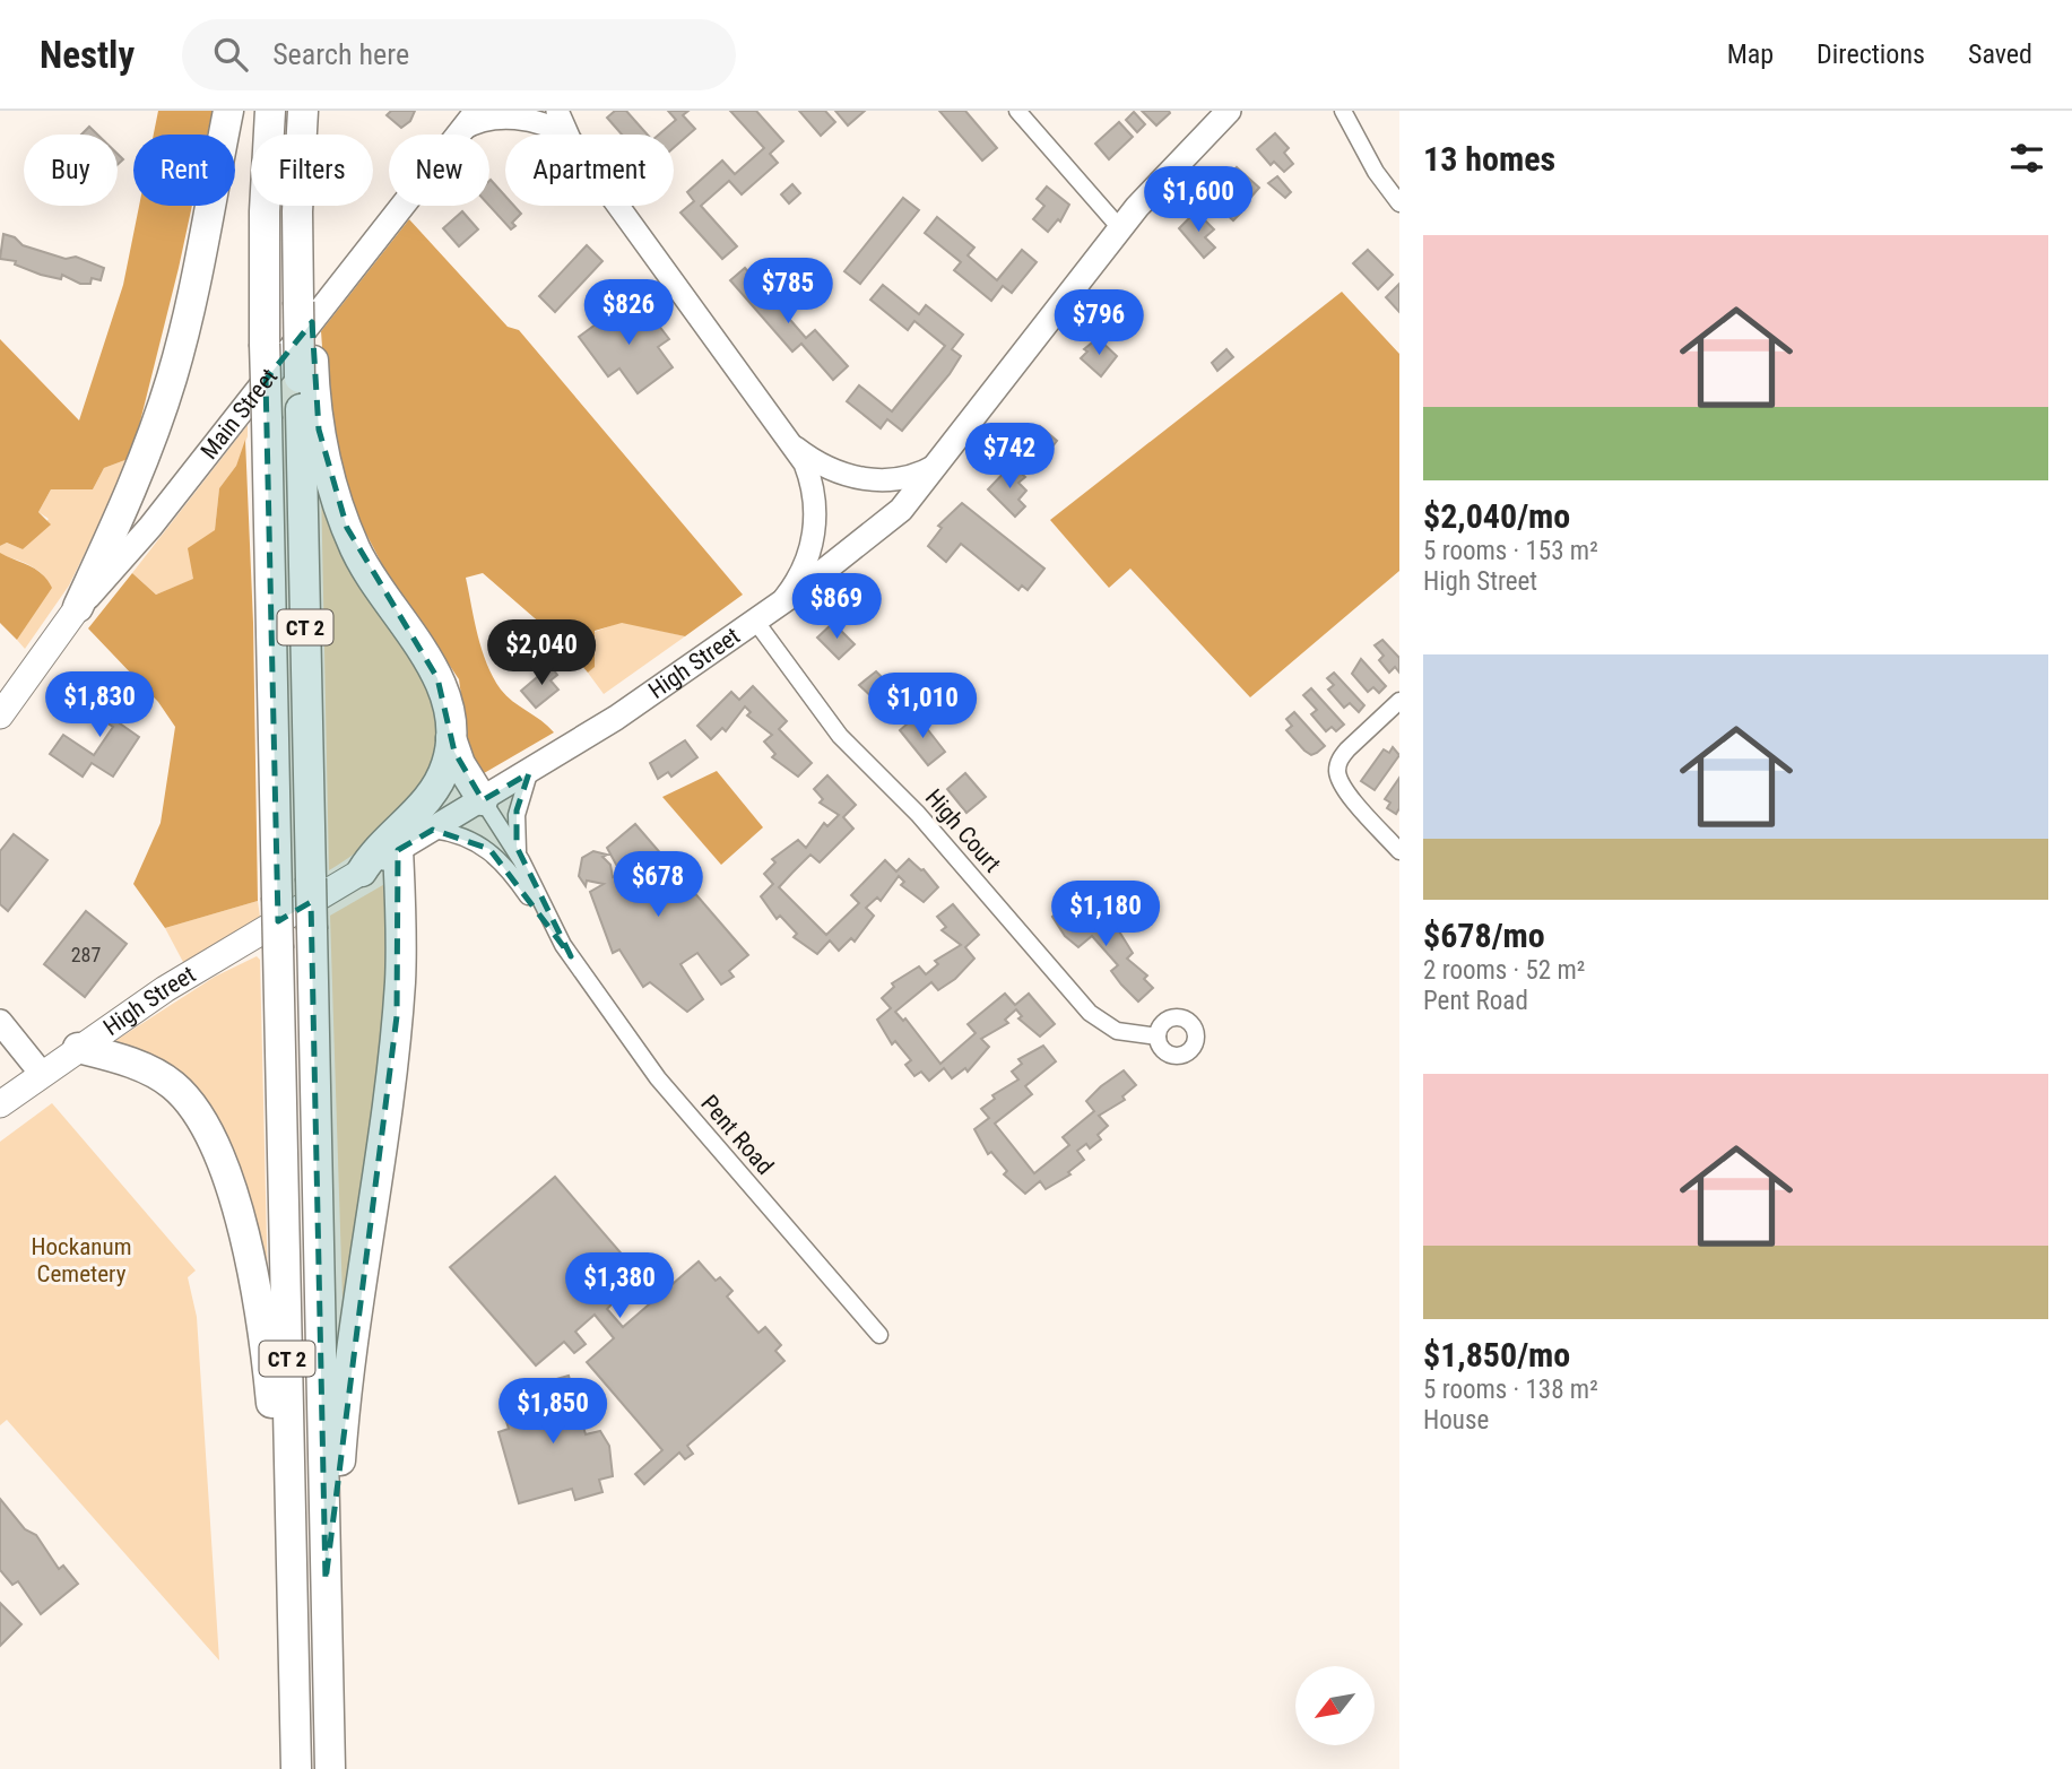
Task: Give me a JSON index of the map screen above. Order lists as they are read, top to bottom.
{
  "streets": {
    "highway": ["CT 2"],
    "main road": ["Main Street", "High Street"],
    "street": ["High Court", "Pent Road"]
  },
  "crossings": [
    ["High Street", "High Court"],
    ["High Street", "Pent Road"]
  ],
  "parks": ["Hockanum Cemetery"],
  "house_numbers": ["287"],
  "north": "bottom left",
  "page": {
    "header": "Nestly",
    "search": "Search here",
    "nav": ["Map", "Directions", "Saved"],
    "heading": "13 homes",
    "chip": [
      "Buy",
      "Rent",
      "Filters",
      "New",
      "Apartment"
    ],
    "price": [
      "$1,600",
      "$785",
      "$826",
      "$796",
      "$742",
      "$869",
      "$2,040",
      "$1,830",
      "$1,010",
      "$678",
      "$1,180",
      "$1,380",
      "$1,850"
    ],
    "list": [
      {
        "name": "$2,040/mo",
        "note": "5 rooms · 153 m² · High Street"
      },
      {
        "name": "$678/mo",
        "note": "2 rooms · 52 m² · Pent Road"
      },
      {
        "name": "$1,850/mo",
        "note": "5 rooms · 138 m² · House"
      }
    ]
  }
}
